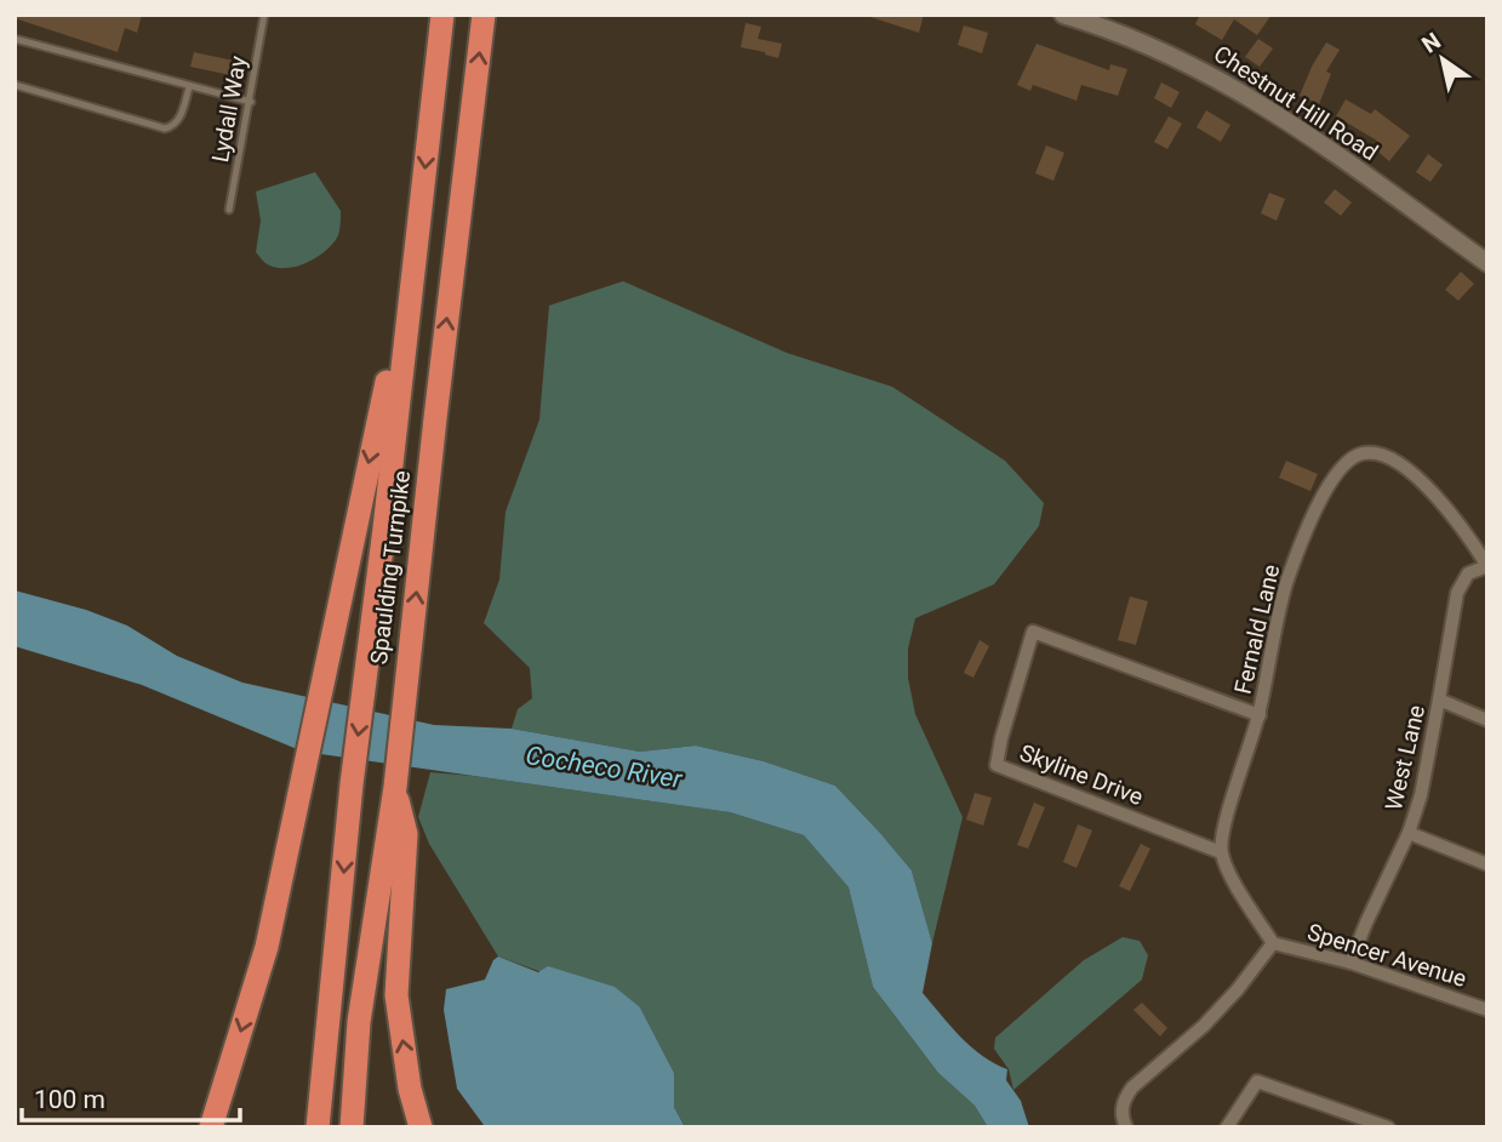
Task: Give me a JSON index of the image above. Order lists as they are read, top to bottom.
{
  "streets": {
    "highway": ["Spaulding Turnpike"],
    "street": [
      "Chestnut Hill Road",
      "Fernald Lane",
      "West Lane",
      "Skyline Drive",
      "Spencer Avenue"
    ],
    "lane": ["Lydall Way"]
  },
  "crossings": [
    ["Fernald Lane", "West Lane"],
    ["Fernald Lane", "Skyline Drive"],
    ["West Lane", "Spencer Avenue"]
  ],
  "water": ["Cocheco River"],
  "scale_bar": "100 m",
  "north": "top left"
}
